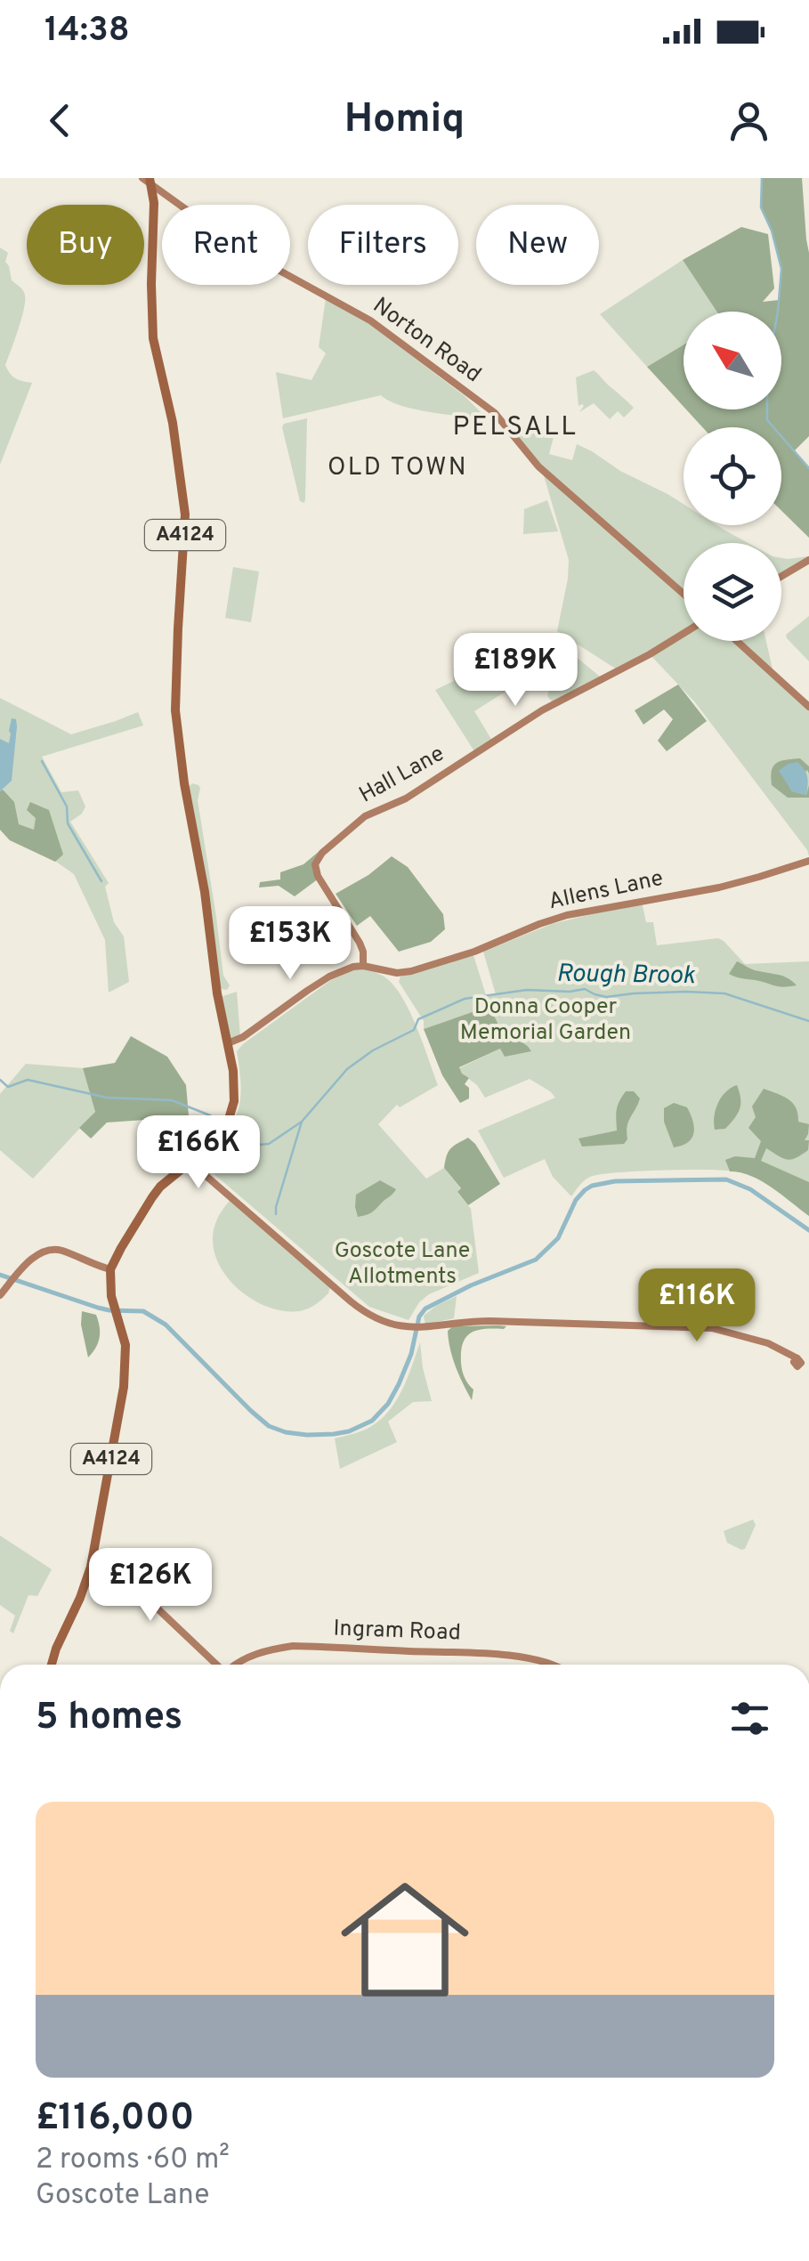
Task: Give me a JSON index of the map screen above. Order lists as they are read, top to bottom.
{
  "streets": {
    "main road": ["A4124"],
    "street": [
      "Norton Road",
      "Hall Lane",
      "Allens Lane",
      "Ingram Road"
    ]
  },
  "crossings": [
    ["Norton Road", "A4124"],
    ["Hall Lane", "Allens Lane"]
  ],
  "districts": ["PELSALL", "OLD TOWN"],
  "water": ["Rough Brook"],
  "parks": ["Donna Cooper Memorial Garden", "Goscote Lane Allotments"],
  "north": "top left",
  "page": {
    "status": "14:38",
    "header": "Homiq",
    "chip": [
      "Buy",
      "Rent",
      "Filters",
      "New"
    ],
    "price": [
      "£189K",
      "£153K",
      "£166K",
      "£116K",
      "£126K"
    ],
    "heading": "5 homes",
    "list": [
      {
        "name": "£116,000",
        "note": "2 rooms · 60 m² · Goscote Lane"
      }
    ]
  }
}
